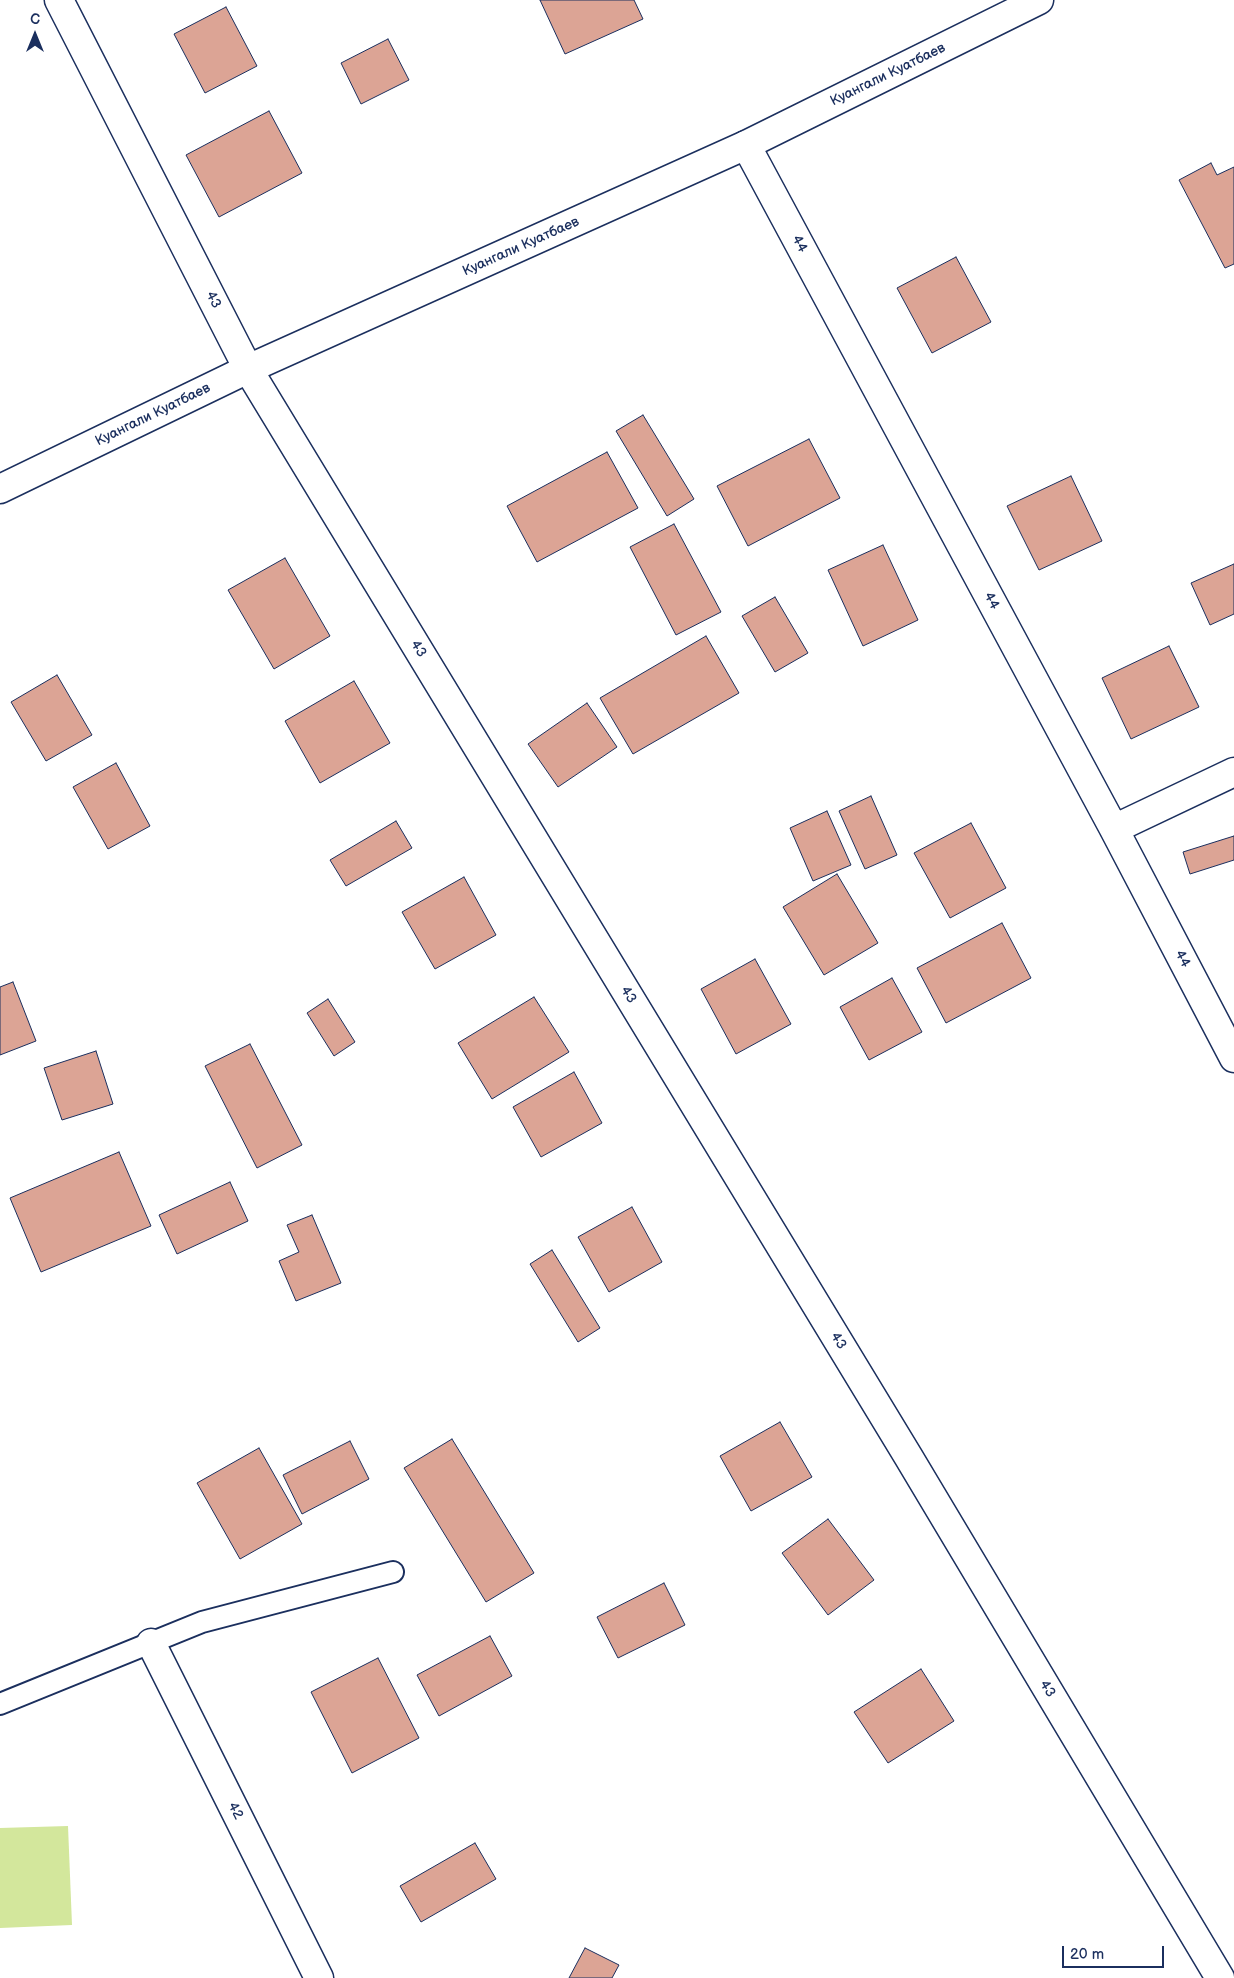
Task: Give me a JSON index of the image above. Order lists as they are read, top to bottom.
{
  "streets": {
    "street": [
      "Куангали Куатбаев",
      "44",
      "43",
      "42"
    ]
  },
  "crossings": [
    ["Куангали Куатбаев", "44"],
    ["Куангали Куатбаев", "43"]
  ],
  "scale_bar": "20 m",
  "north": "top"
}
